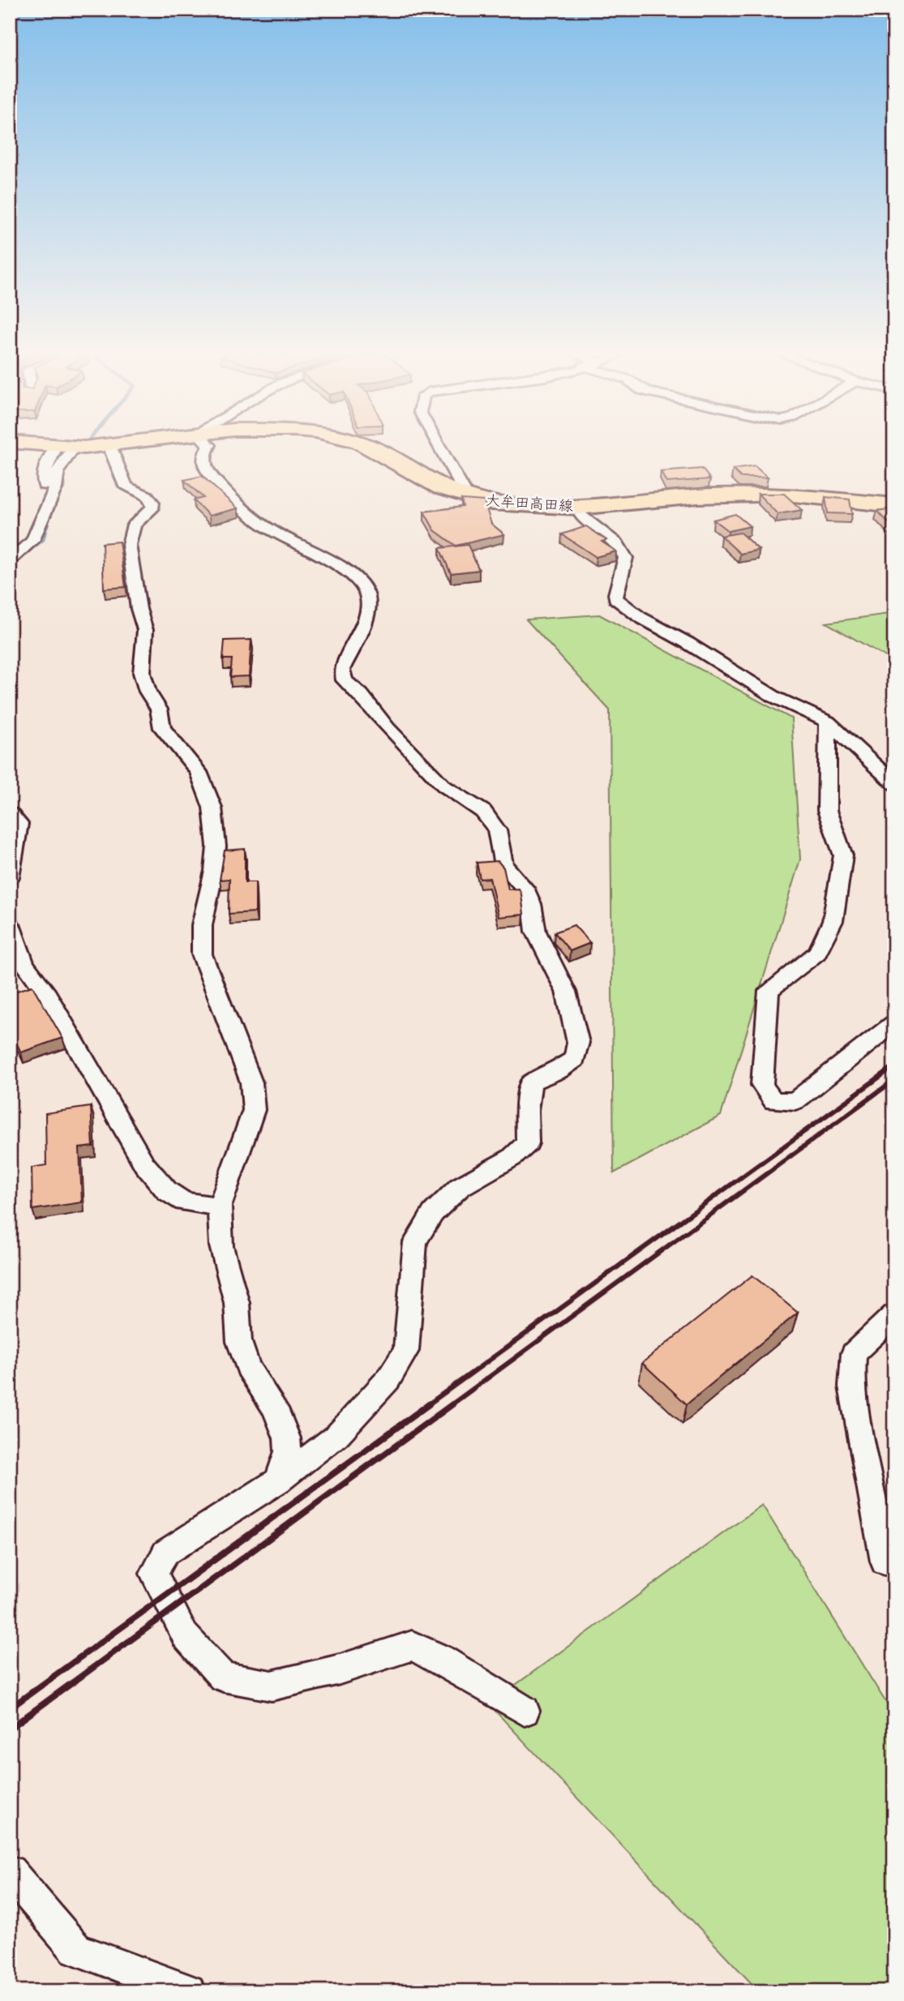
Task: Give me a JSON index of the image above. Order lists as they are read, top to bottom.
{
  "streets": {
    "main road": ["大牟田高田線"]
  }
}
